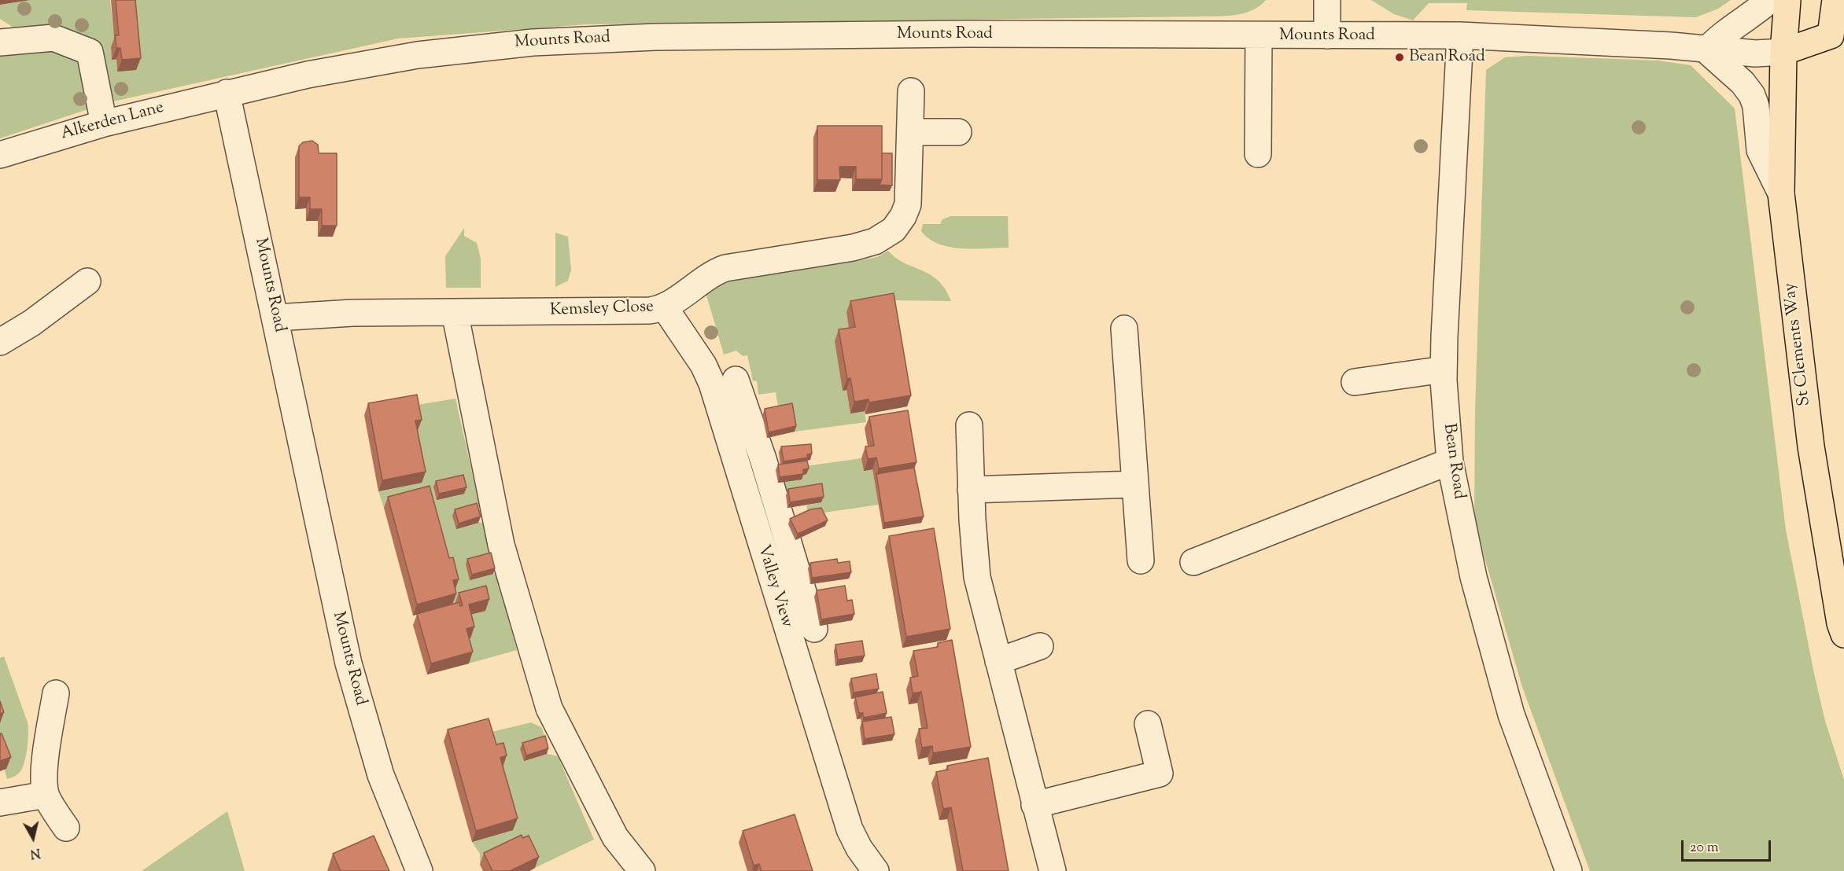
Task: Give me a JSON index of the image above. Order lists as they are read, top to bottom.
{
  "streets": {
    "main road": ["St Clements Way"],
    "street": [
      "Mounts Road",
      "Alkerden Lane",
      "Kemsley Close",
      "Bean Road",
      "Valley View"
    ]
  },
  "crossings": [
    ["Mounts Road", "Alkerden Lane"],
    ["Mounts Road", "Kemsley Close"],
    ["Mounts Road", "St Clements Way"],
    ["Mounts Road", "Bean Road"],
    ["Kemsley Close", "Valley View"]
  ],
  "places": ["Bean Road"],
  "scale_bar": "20 m",
  "north": "bottom"
}
